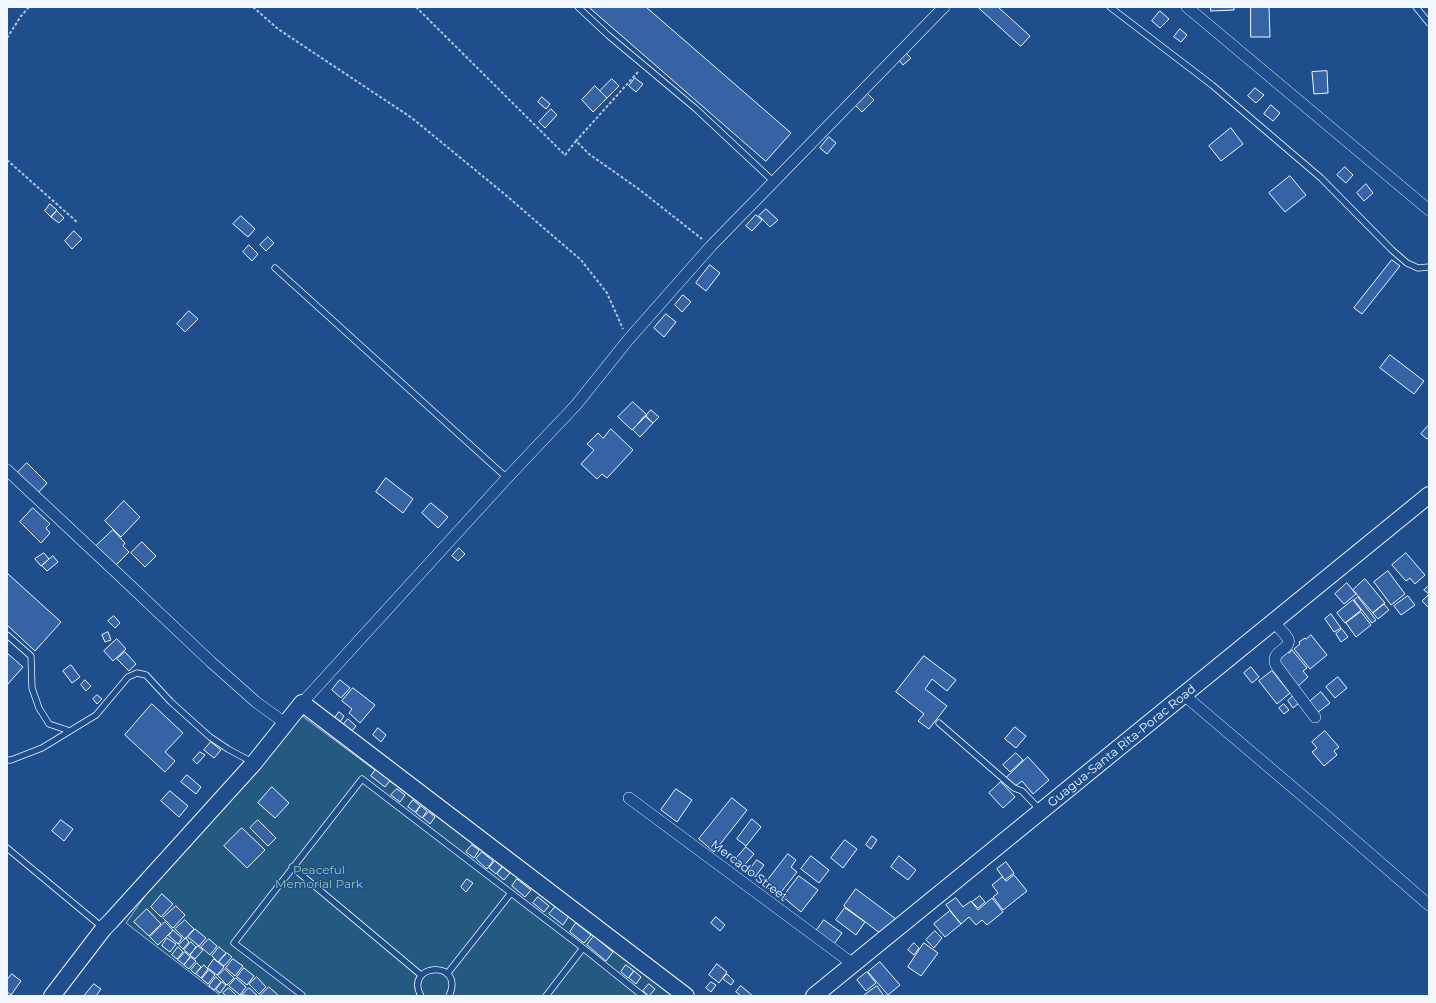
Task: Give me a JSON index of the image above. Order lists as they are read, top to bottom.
{
  "streets": {
    "street": ["Guagua-Santa Rita-Porac Road", "Mercado Street"]
  },
  "crossings": [
    ["Guagua-Santa Rita-Porac Road", "Mercado Street"]
  ],
  "parks": ["Peaceful Memorial Park"]
}
